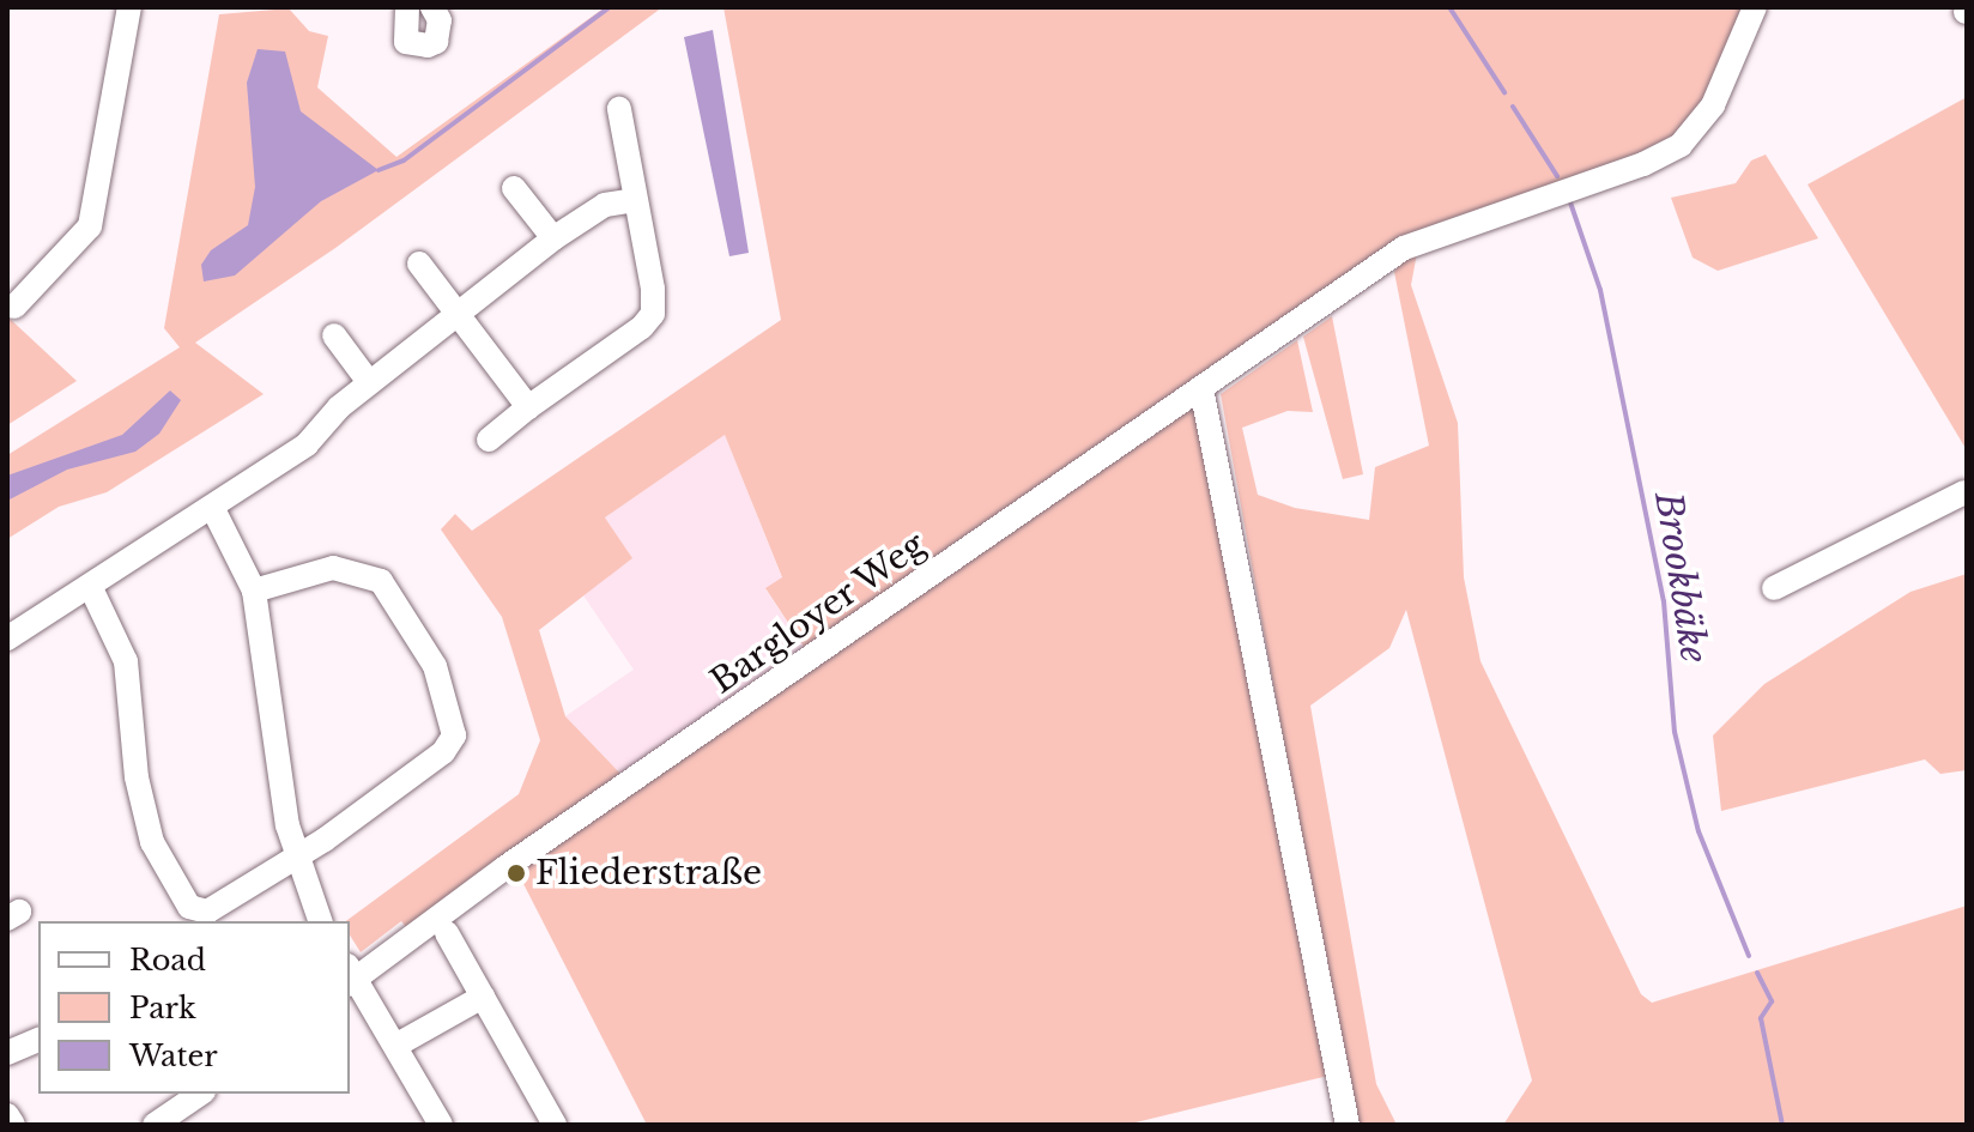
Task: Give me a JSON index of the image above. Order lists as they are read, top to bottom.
{
  "streets": {
    "street": ["Bargloyer Weg"]
  },
  "water": ["Brookbäke"],
  "places": ["Fliederstraße"],
  "legend": ["Road", "Park", "Water"]
}
